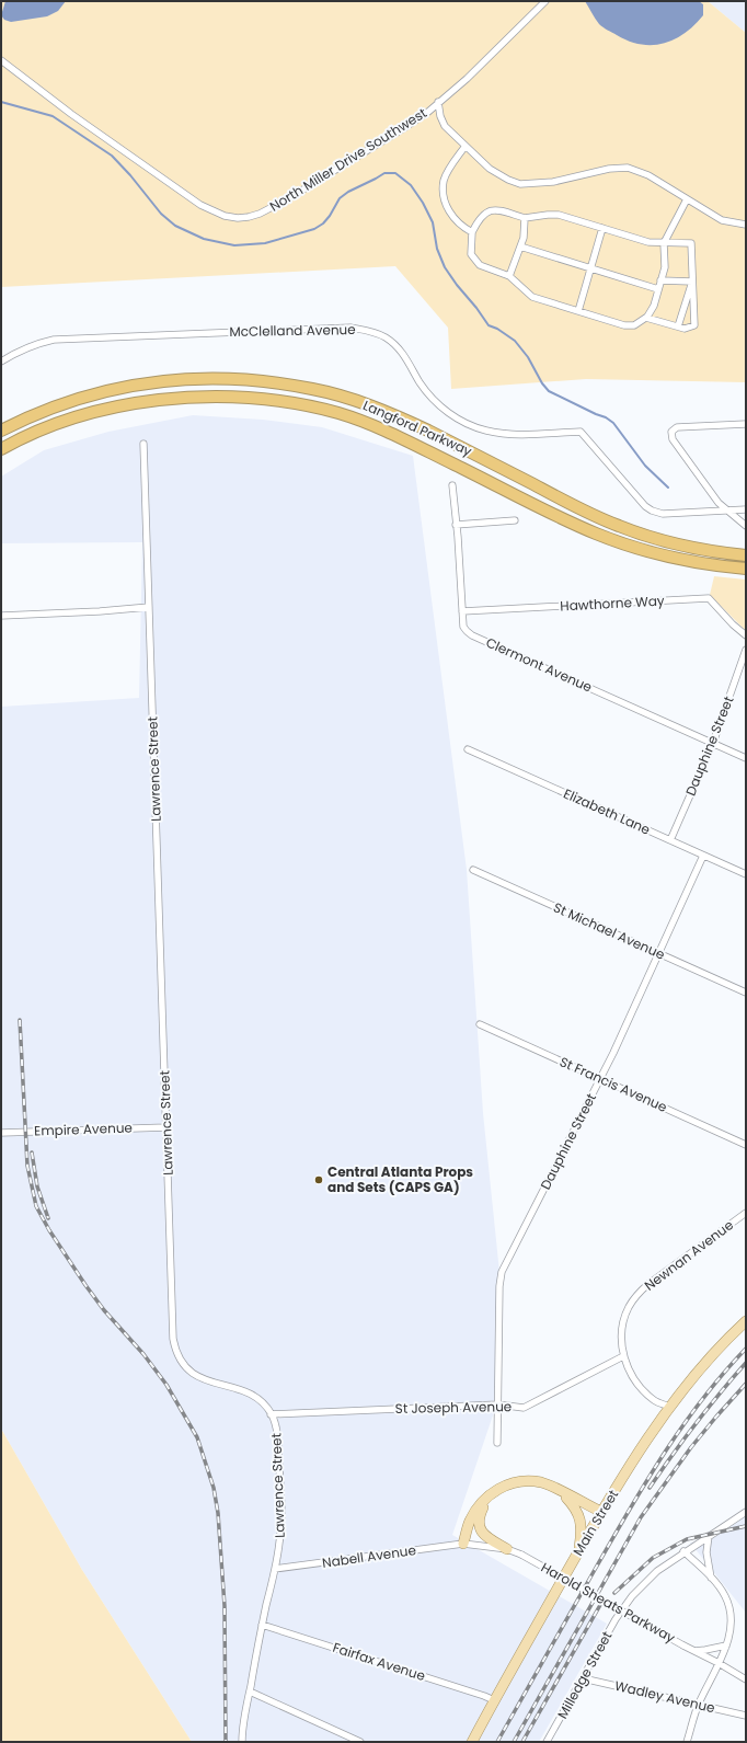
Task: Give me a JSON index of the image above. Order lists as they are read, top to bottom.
{
  "streets": {
    "highway": ["Langford Parkway"],
    "main road": ["Main Street"],
    "street": [
      "North Miller Drive Southwest",
      "McClelland Avenue",
      "Hawthorne Way",
      "Clermont Avenue",
      "Dauphine Street",
      "Lawrence Street",
      "Elizabeth Lane",
      "St Michael Avenue",
      "St Francis Avenue",
      "Empire Avenue",
      "Newnan Avenue",
      "St Joseph Avenue",
      "Nabell Avenue",
      "Harold Sheats Parkway",
      "Fairfax Avenue",
      "Milledge Street",
      "Wadley Avenue"
    ]
  },
  "crossings": [
    ["Hawthorne Way", "Clermont Avenue"],
    ["Clermont Avenue", "Dauphine Street"],
    ["Dauphine Street", "Elizabeth Lane"],
    ["Dauphine Street", "St Michael Avenue"],
    ["Dauphine Street", "St Francis Avenue"],
    ["Dauphine Street", "St Joseph Avenue"],
    ["Lawrence Street", "Empire Avenue"],
    ["Lawrence Street", "St Joseph Avenue"],
    ["Lawrence Street", "Nabell Avenue"],
    ["Lawrence Street", "Fairfax Avenue"],
    ["Newnan Avenue", "St Joseph Avenue"],
    ["Newnan Avenue", "Main Street"],
    ["Main Street", "Fairfax Avenue"],
    ["Nabell Avenue", "Harold Sheats Parkway"],
    ["Milledge Street", "Wadley Avenue"]
  ],
  "places": ["Central Atlanta Props and Sets (CAPS GA)"]
}
